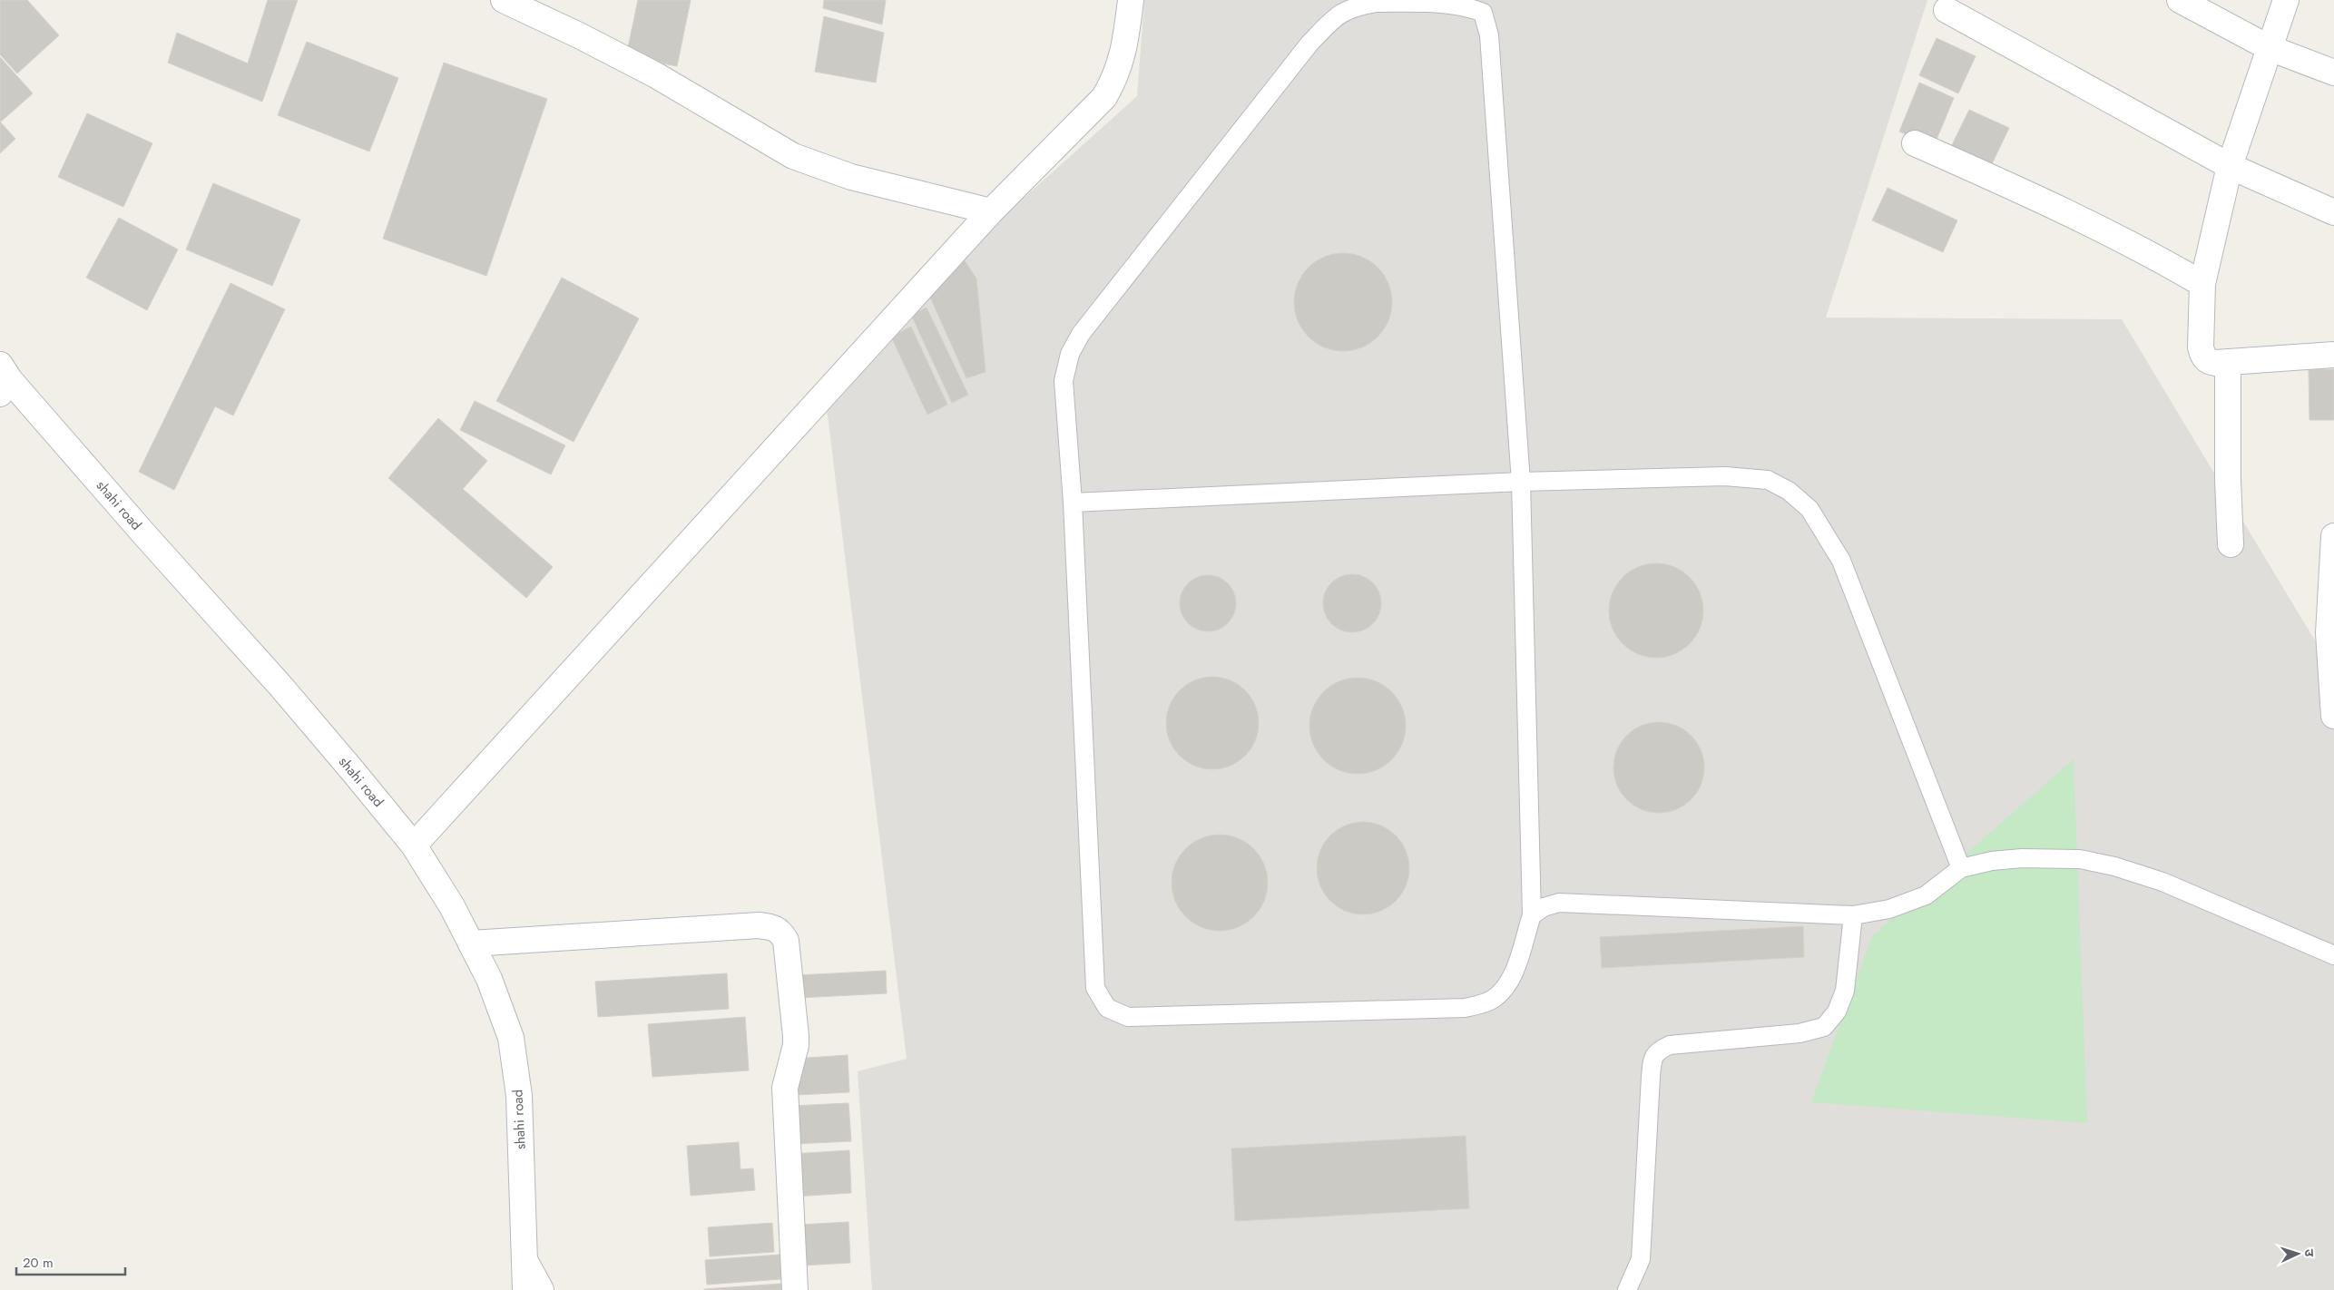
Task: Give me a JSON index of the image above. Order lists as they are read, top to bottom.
{
  "streets": {
    "street": ["shahi road"]
  },
  "scale_bar": "20 m",
  "north": "right"
}
